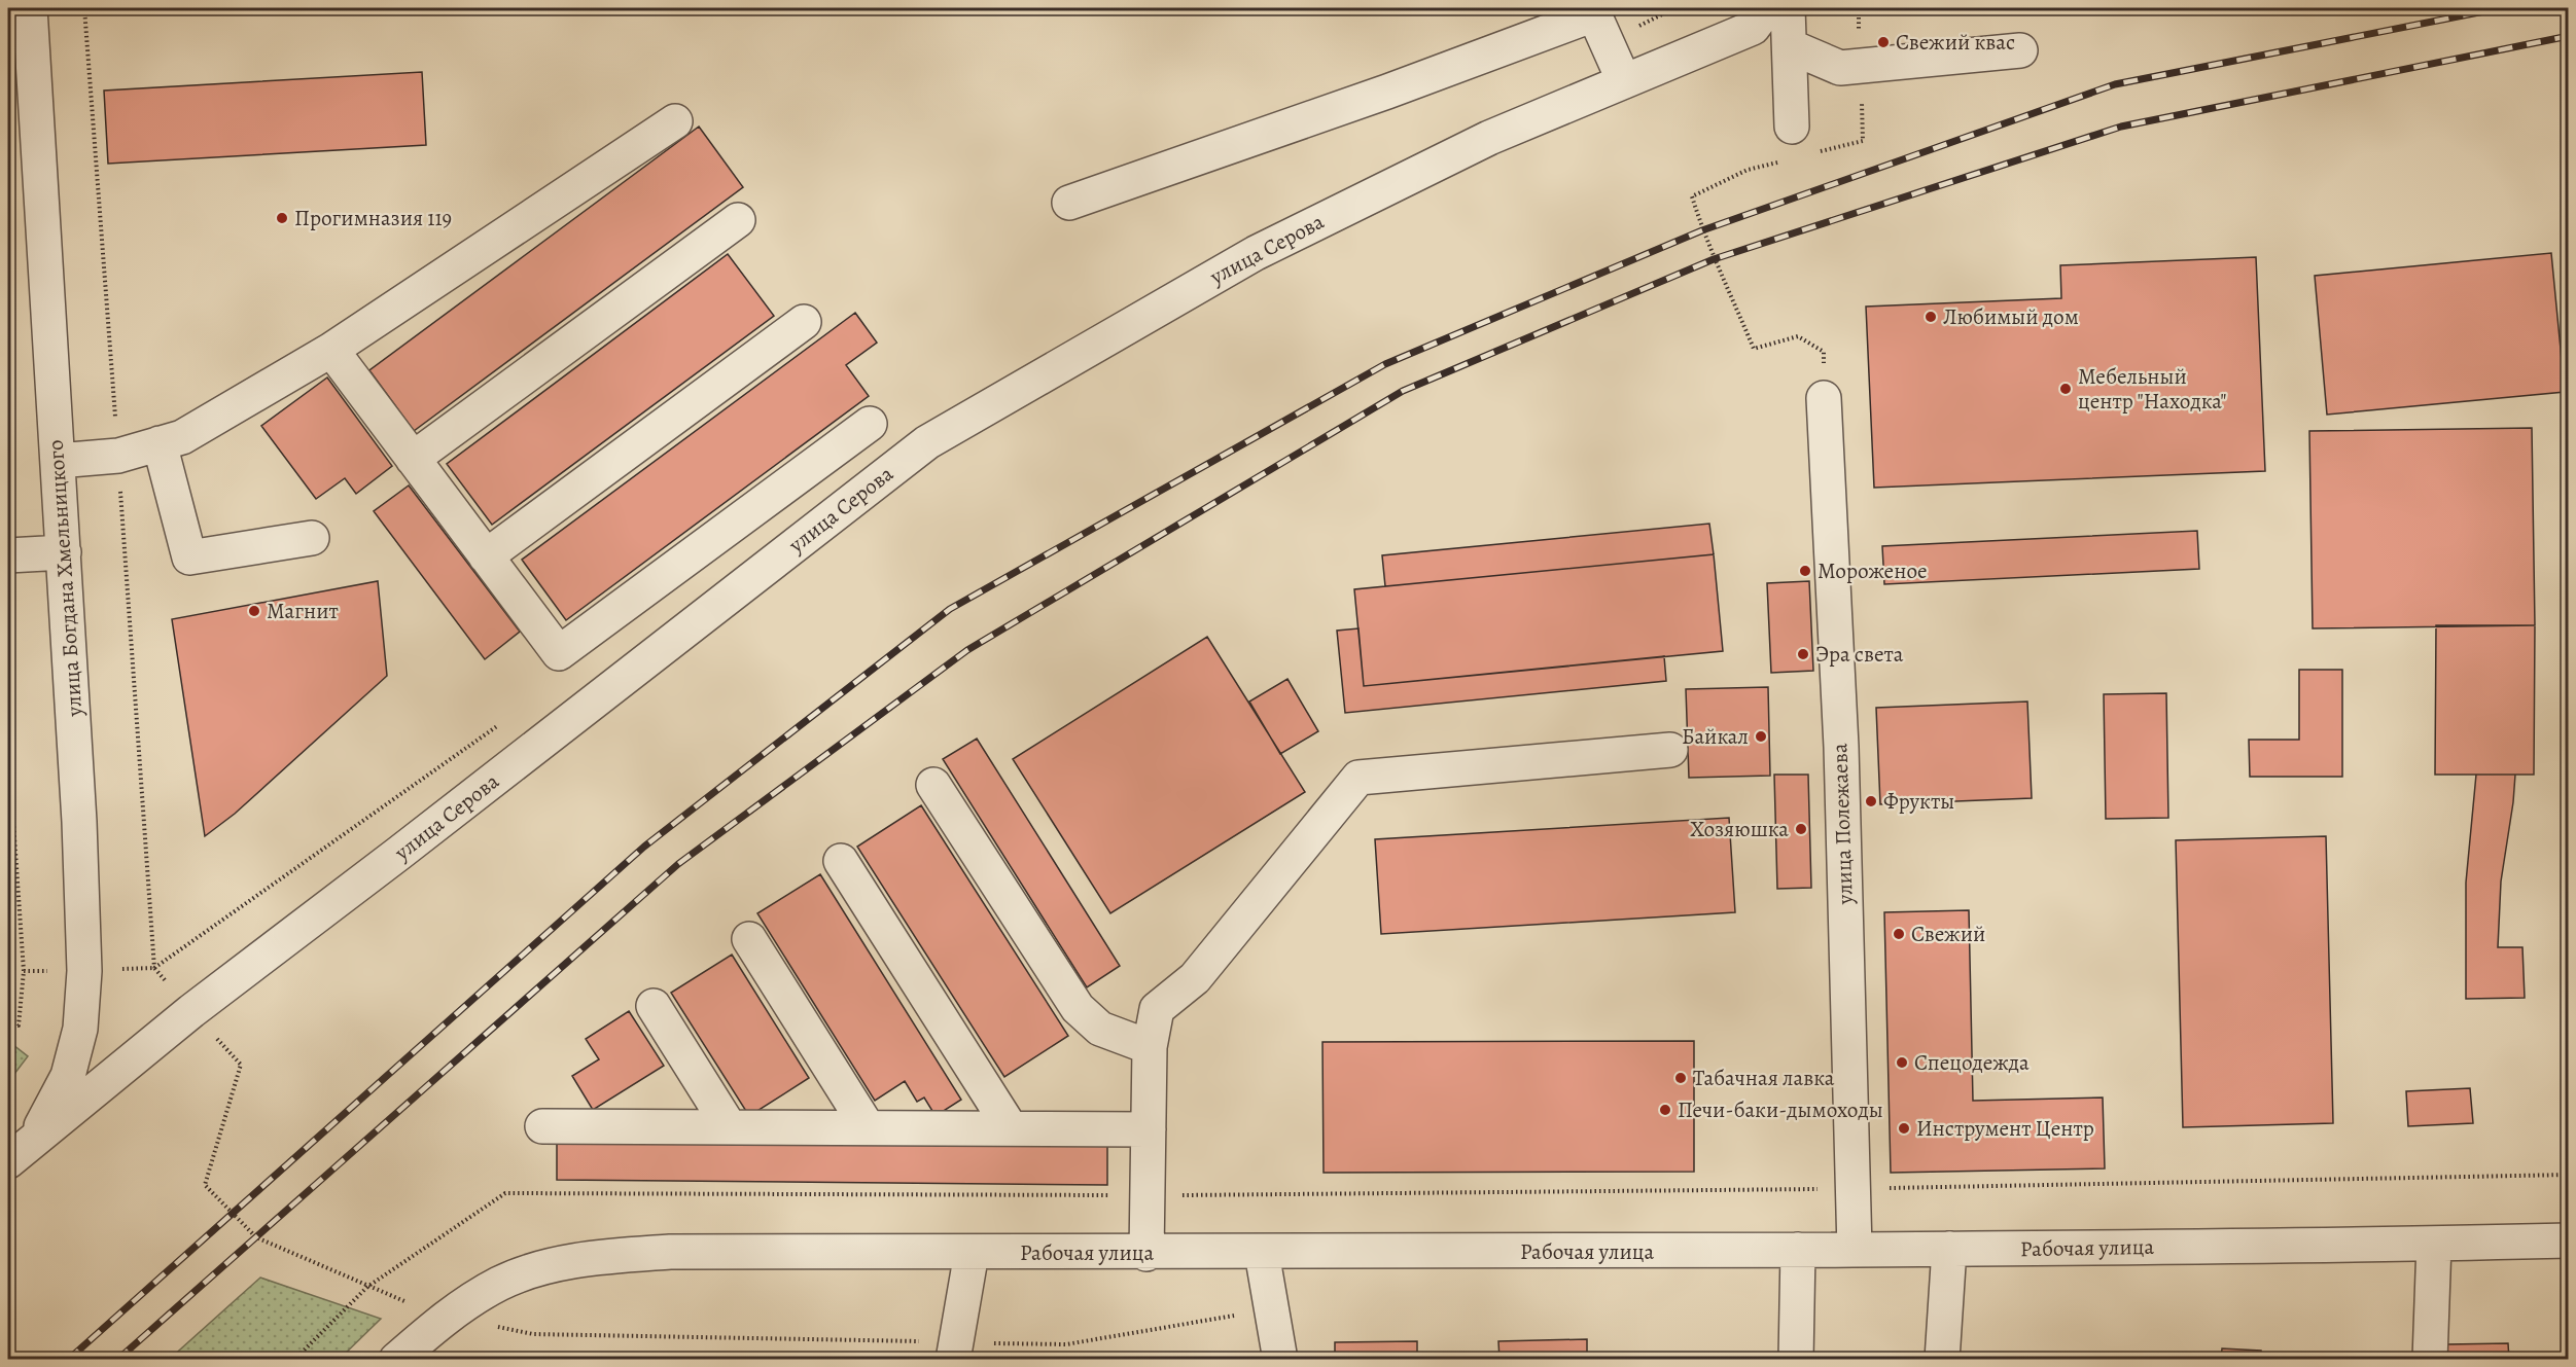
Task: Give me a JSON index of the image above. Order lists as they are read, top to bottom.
{
  "streets": {
    "street": [
      "улица Серова",
      "улица Богдана Хмельницкого",
      "улица Полежаева",
      "Рабочая улица"
    ]
  },
  "crossings": [
    ["улица Серова", "улица Богдана Хмельницкого"],
    ["улица Полежаева", "Рабочая улица"]
  ],
  "places": [
    "Свежий квас",
    "Прогимназия 119",
    "Любимый дом",
    "Мебельный центр \"Находка\"",
    "Мороженое",
    "Магнит",
    "Эра света",
    "Байкал",
    "Фрукты",
    "Хозяюшка",
    "Свежий",
    "Спецодежда",
    "Табачная лавка",
    "Печи-баки-дымоходы",
    "Инструмент Центр"
  ]
}
